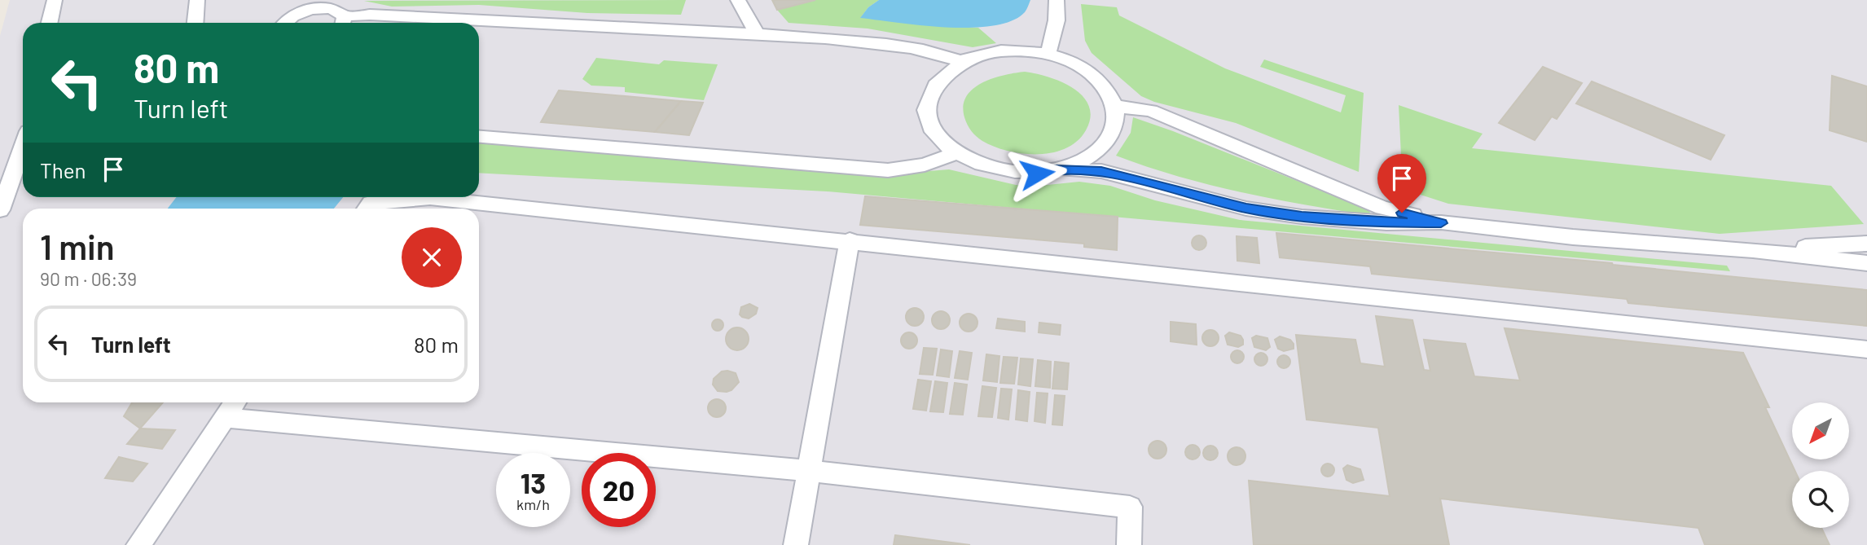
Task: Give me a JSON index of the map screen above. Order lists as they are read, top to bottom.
{
  "north": "bottom left",
  "page": {
    "turn": ["80 m", "Turn left"],
    "then": "Then",
    "heading": ["1 min", "90 m · 06:39"],
    "list": [
      {
        "name": "Turn left",
        "value": "80 m"
      }
    ],
    "speed": "13 km/h",
    "limit": "20"
  }
}
